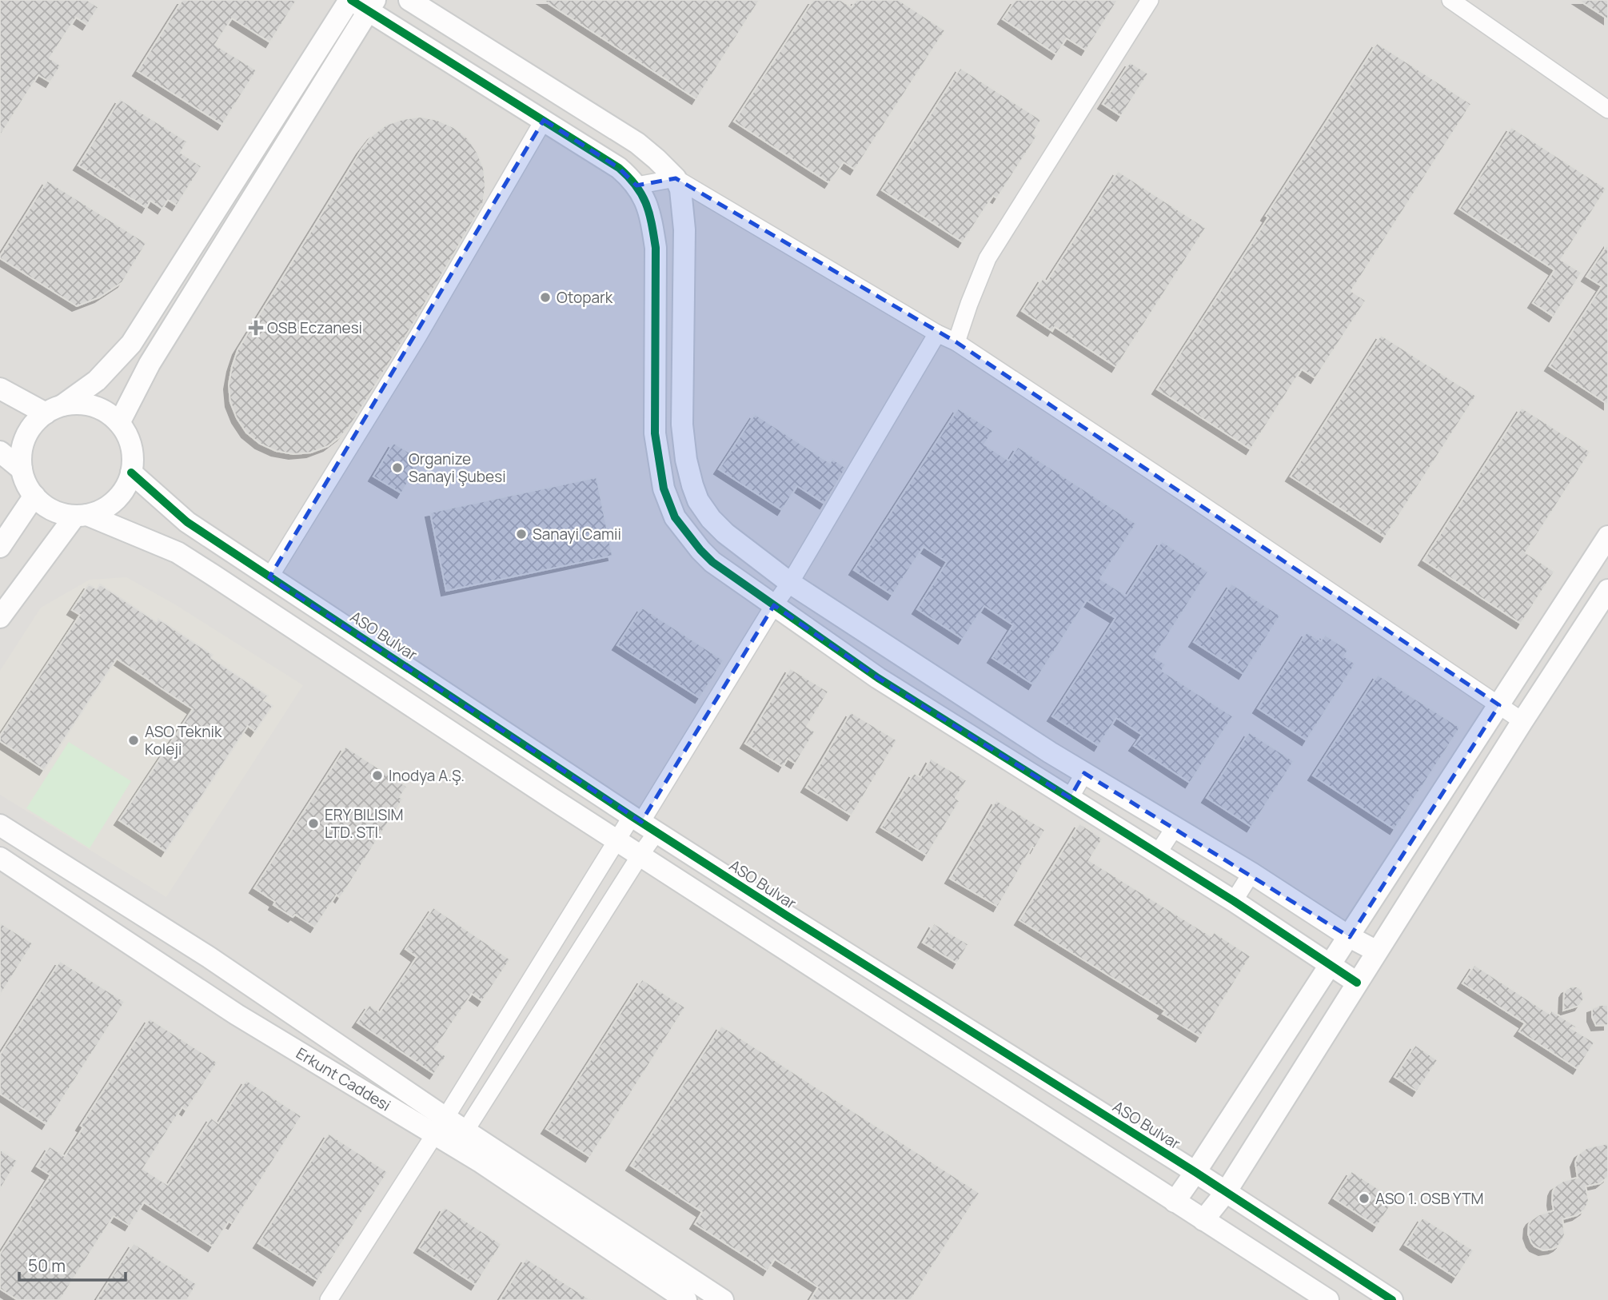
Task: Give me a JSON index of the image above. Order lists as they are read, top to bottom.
{
  "streets": {
    "street": ["ASO Bulvar", "Erkunt Caddesi"]
  },
  "places": {
    "other": [
      "Otopark",
      "Organize Sanayi Şubesi",
      "Sanayi Camii",
      "ASO Teknik Koleji",
      "Inodya A.Ş.",
      "ERY BILISIM LTD. STI.",
      "ASO 1. OSB YTM"
    ],
    "health": ["OSB Eczanesi"]
  },
  "scale_bar": "50 m"
}
